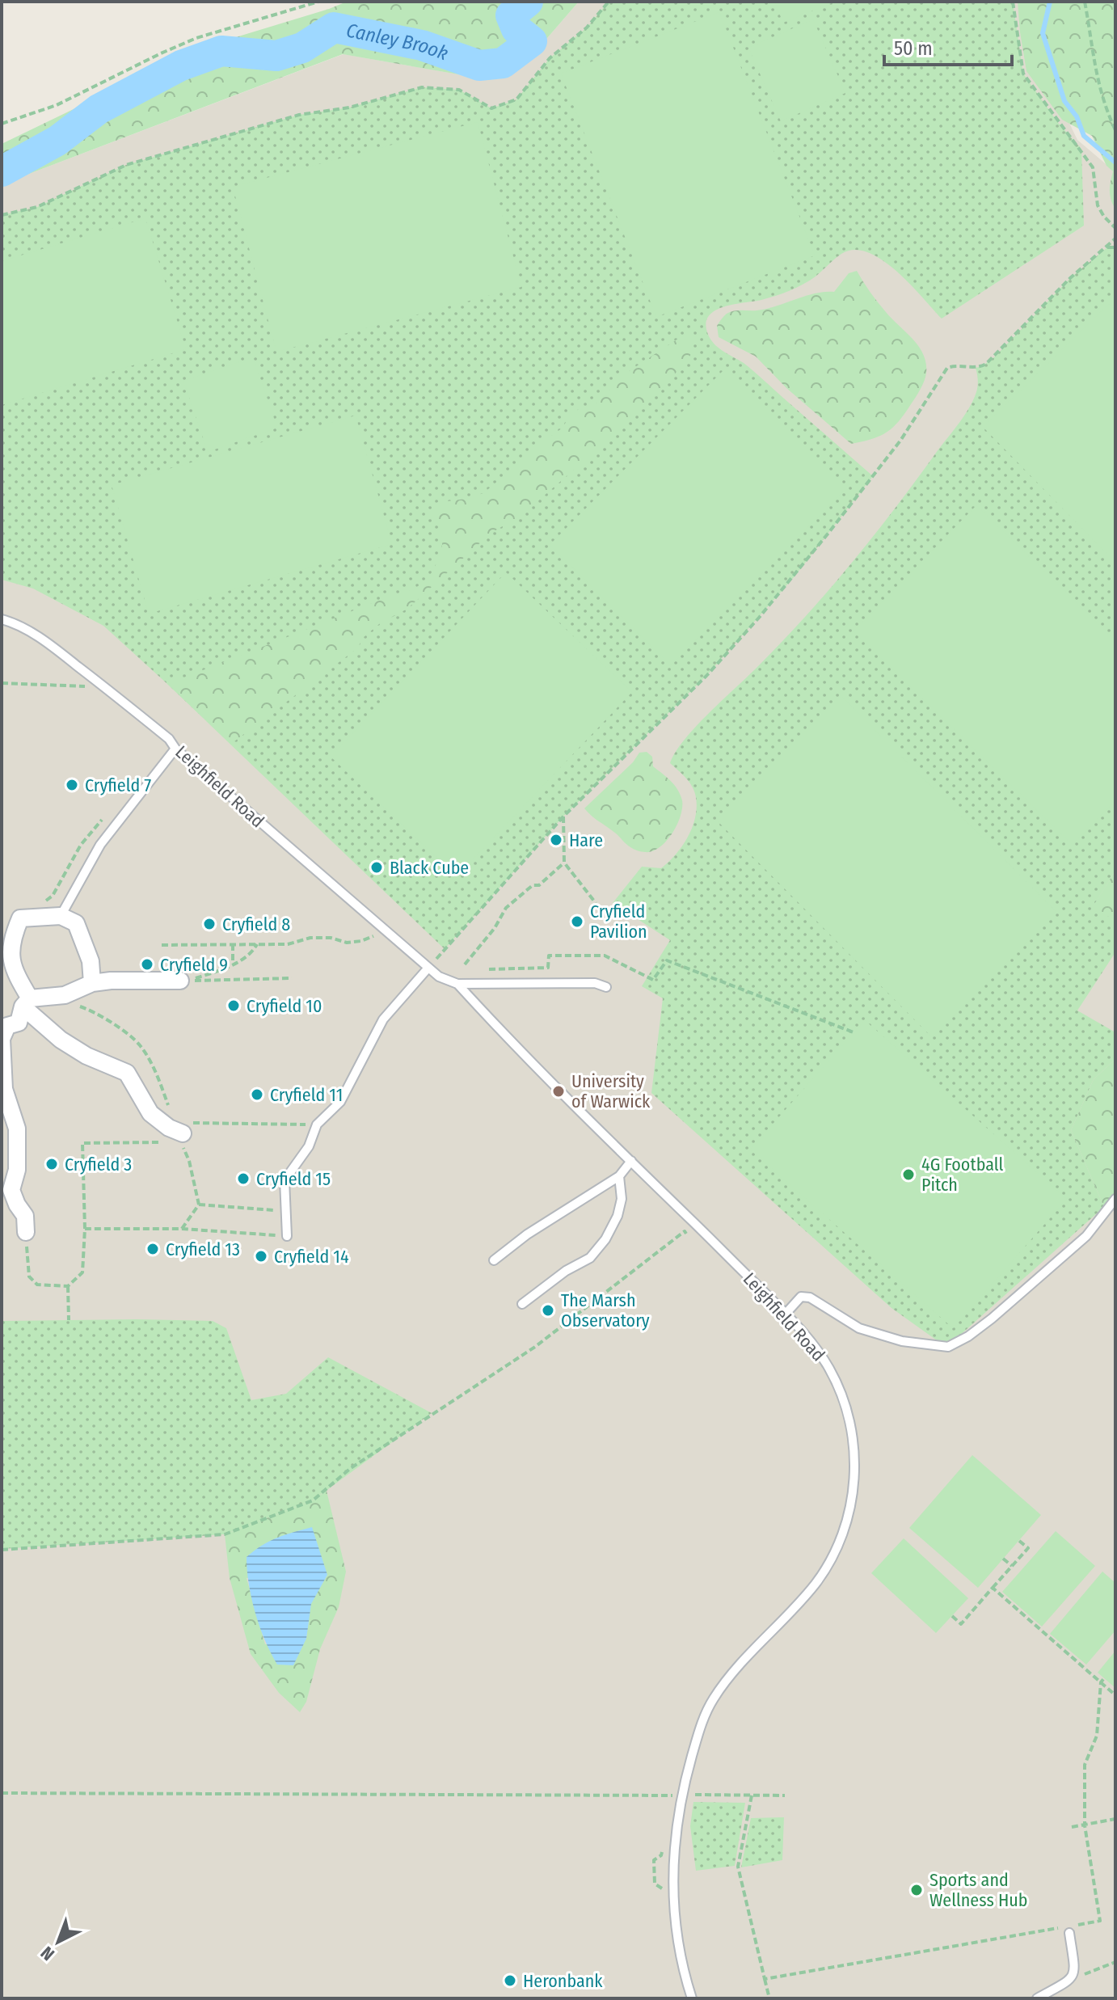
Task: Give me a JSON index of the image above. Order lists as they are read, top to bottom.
{
  "streets": {
    "lane": ["Leighfield Road"]
  },
  "water": ["Canley Brook"],
  "places": [
    "Cryfield 7",
    "Hare",
    "Black Cube",
    "Cryfield Pavilion",
    "Cryfield 8",
    "Cryfield 9",
    "Cryfield 10",
    "University of Warwick",
    "Cryfield 11",
    "Cryfield 3",
    "4G Football Pitch",
    "Cryfield 15",
    "Cryfield 13",
    "Cryfield 14",
    "The Marsh Observatory",
    "Sports and Wellness Hub",
    "Heronbank"
  ],
  "scale_bar": "50 m",
  "north": "bottom left"
}
